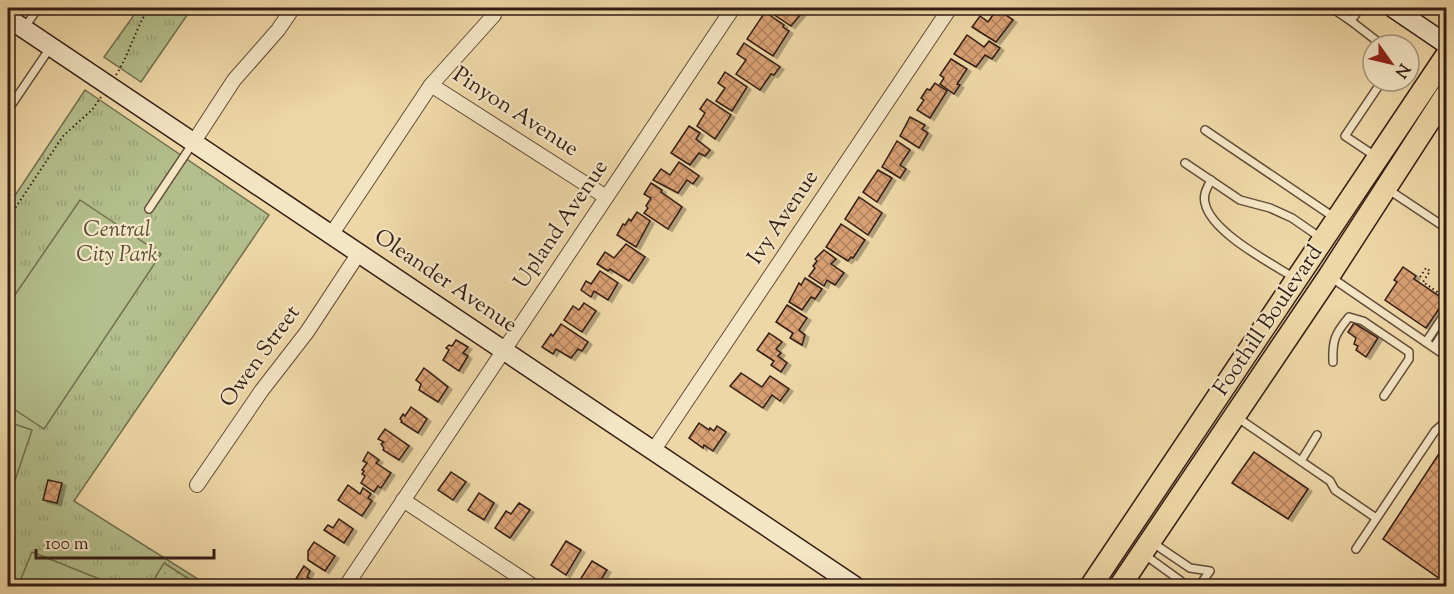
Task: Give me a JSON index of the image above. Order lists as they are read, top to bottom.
{
  "streets": {
    "main road": ["Foothill Boulevard"],
    "street": [
      "Pinyon Avenue",
      "Ivy Avenue",
      "Upland Avenue",
      "Oleander Avenue",
      "Owen Street"
    ]
  },
  "crossings": [
    ["Pinyon Avenue", "Upland Avenue"],
    ["Ivy Avenue", "Oleander Avenue"],
    ["Upland Avenue", "Oleander Avenue"],
    ["Oleander Avenue", "Owen Street"]
  ],
  "parks": ["Central City Park"],
  "scale_bar": "100 m",
  "north": "bottom right"
}
